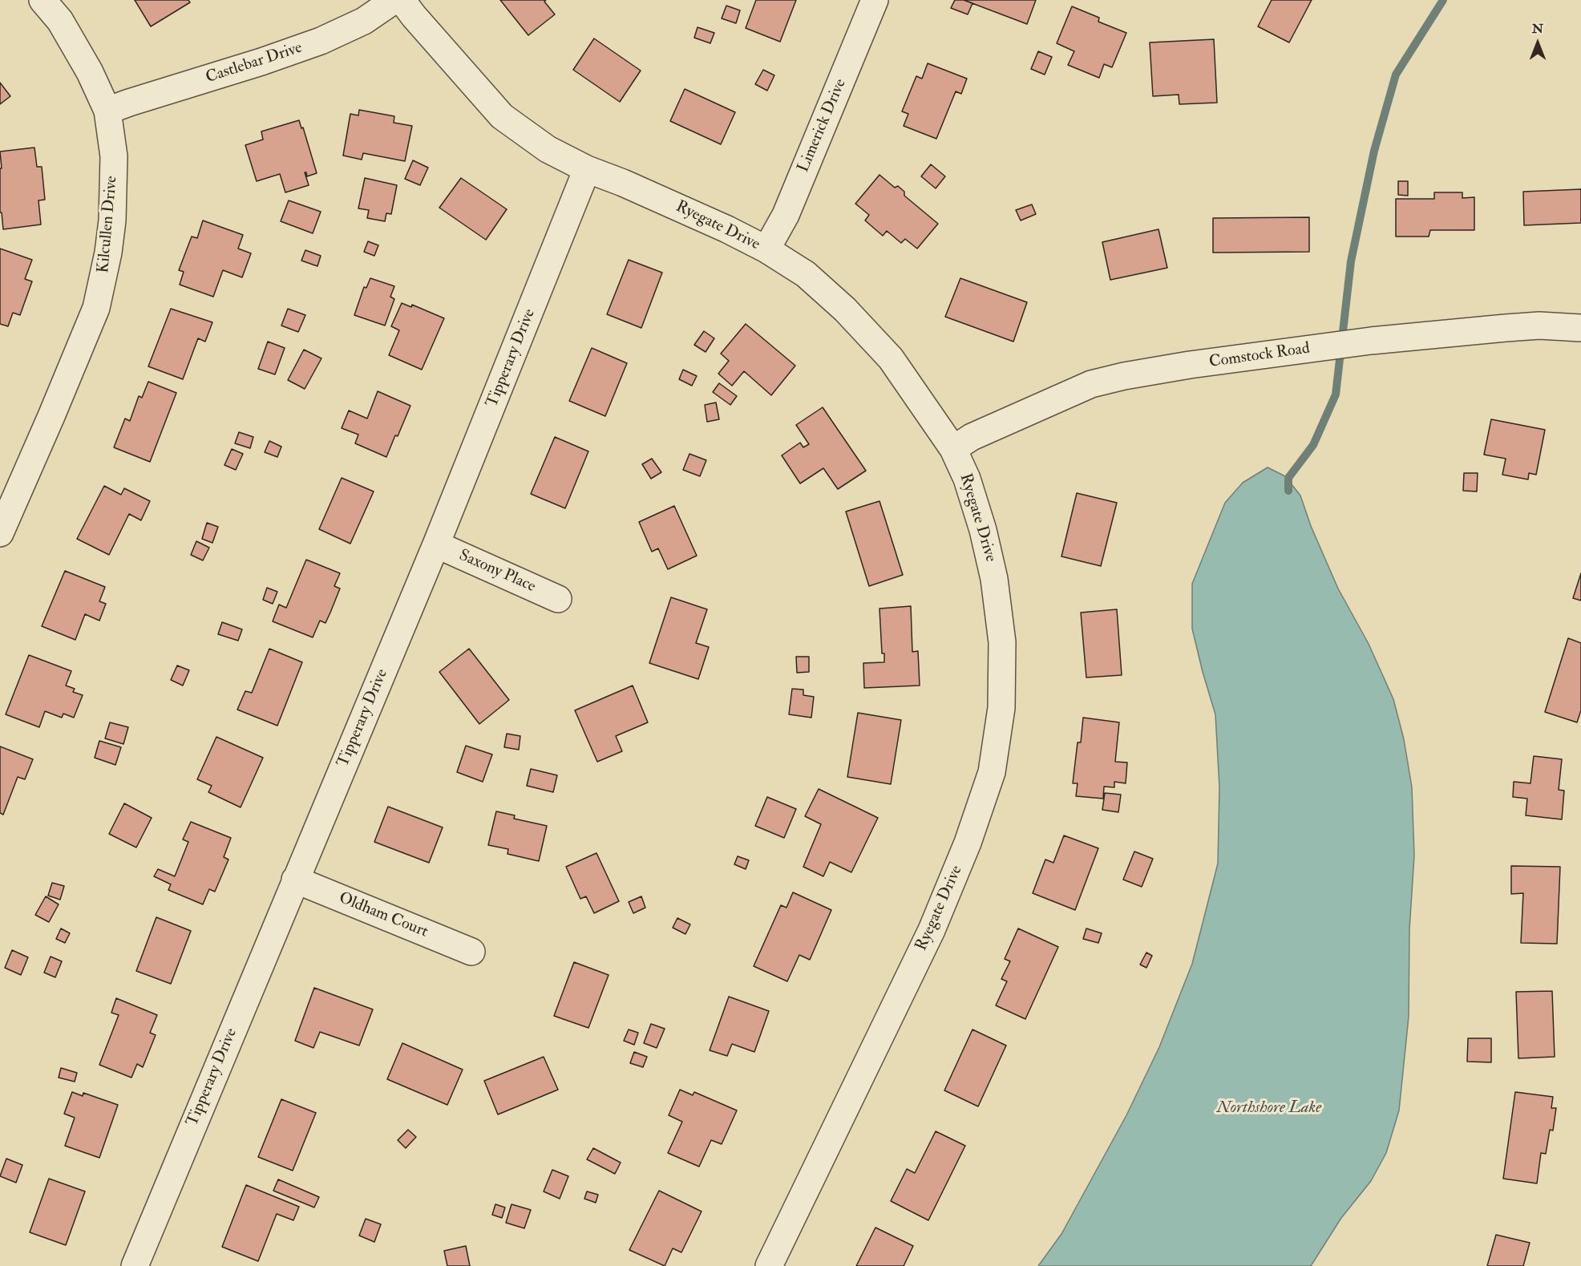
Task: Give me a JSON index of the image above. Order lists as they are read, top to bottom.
{
  "streets": {
    "street": [
      "Castlebar Drive",
      "Limerick Drive",
      "Kilcullen Drive",
      "Ryegate Drive",
      "Comstock Road",
      "Tipperary Drive",
      "Saxony Place",
      "Oldham Court"
    ]
  },
  "crossings": [
    ["Castlebar Drive", "Kilcullen Drive"],
    ["Limerick Drive", "Ryegate Drive"],
    ["Ryegate Drive", "Comstock Road"],
    ["Ryegate Drive", "Tipperary Drive"],
    ["Tipperary Drive", "Saxony Place"],
    ["Tipperary Drive", "Oldham Court"]
  ],
  "water": ["Northshore Lake"],
  "north": "top"
}
